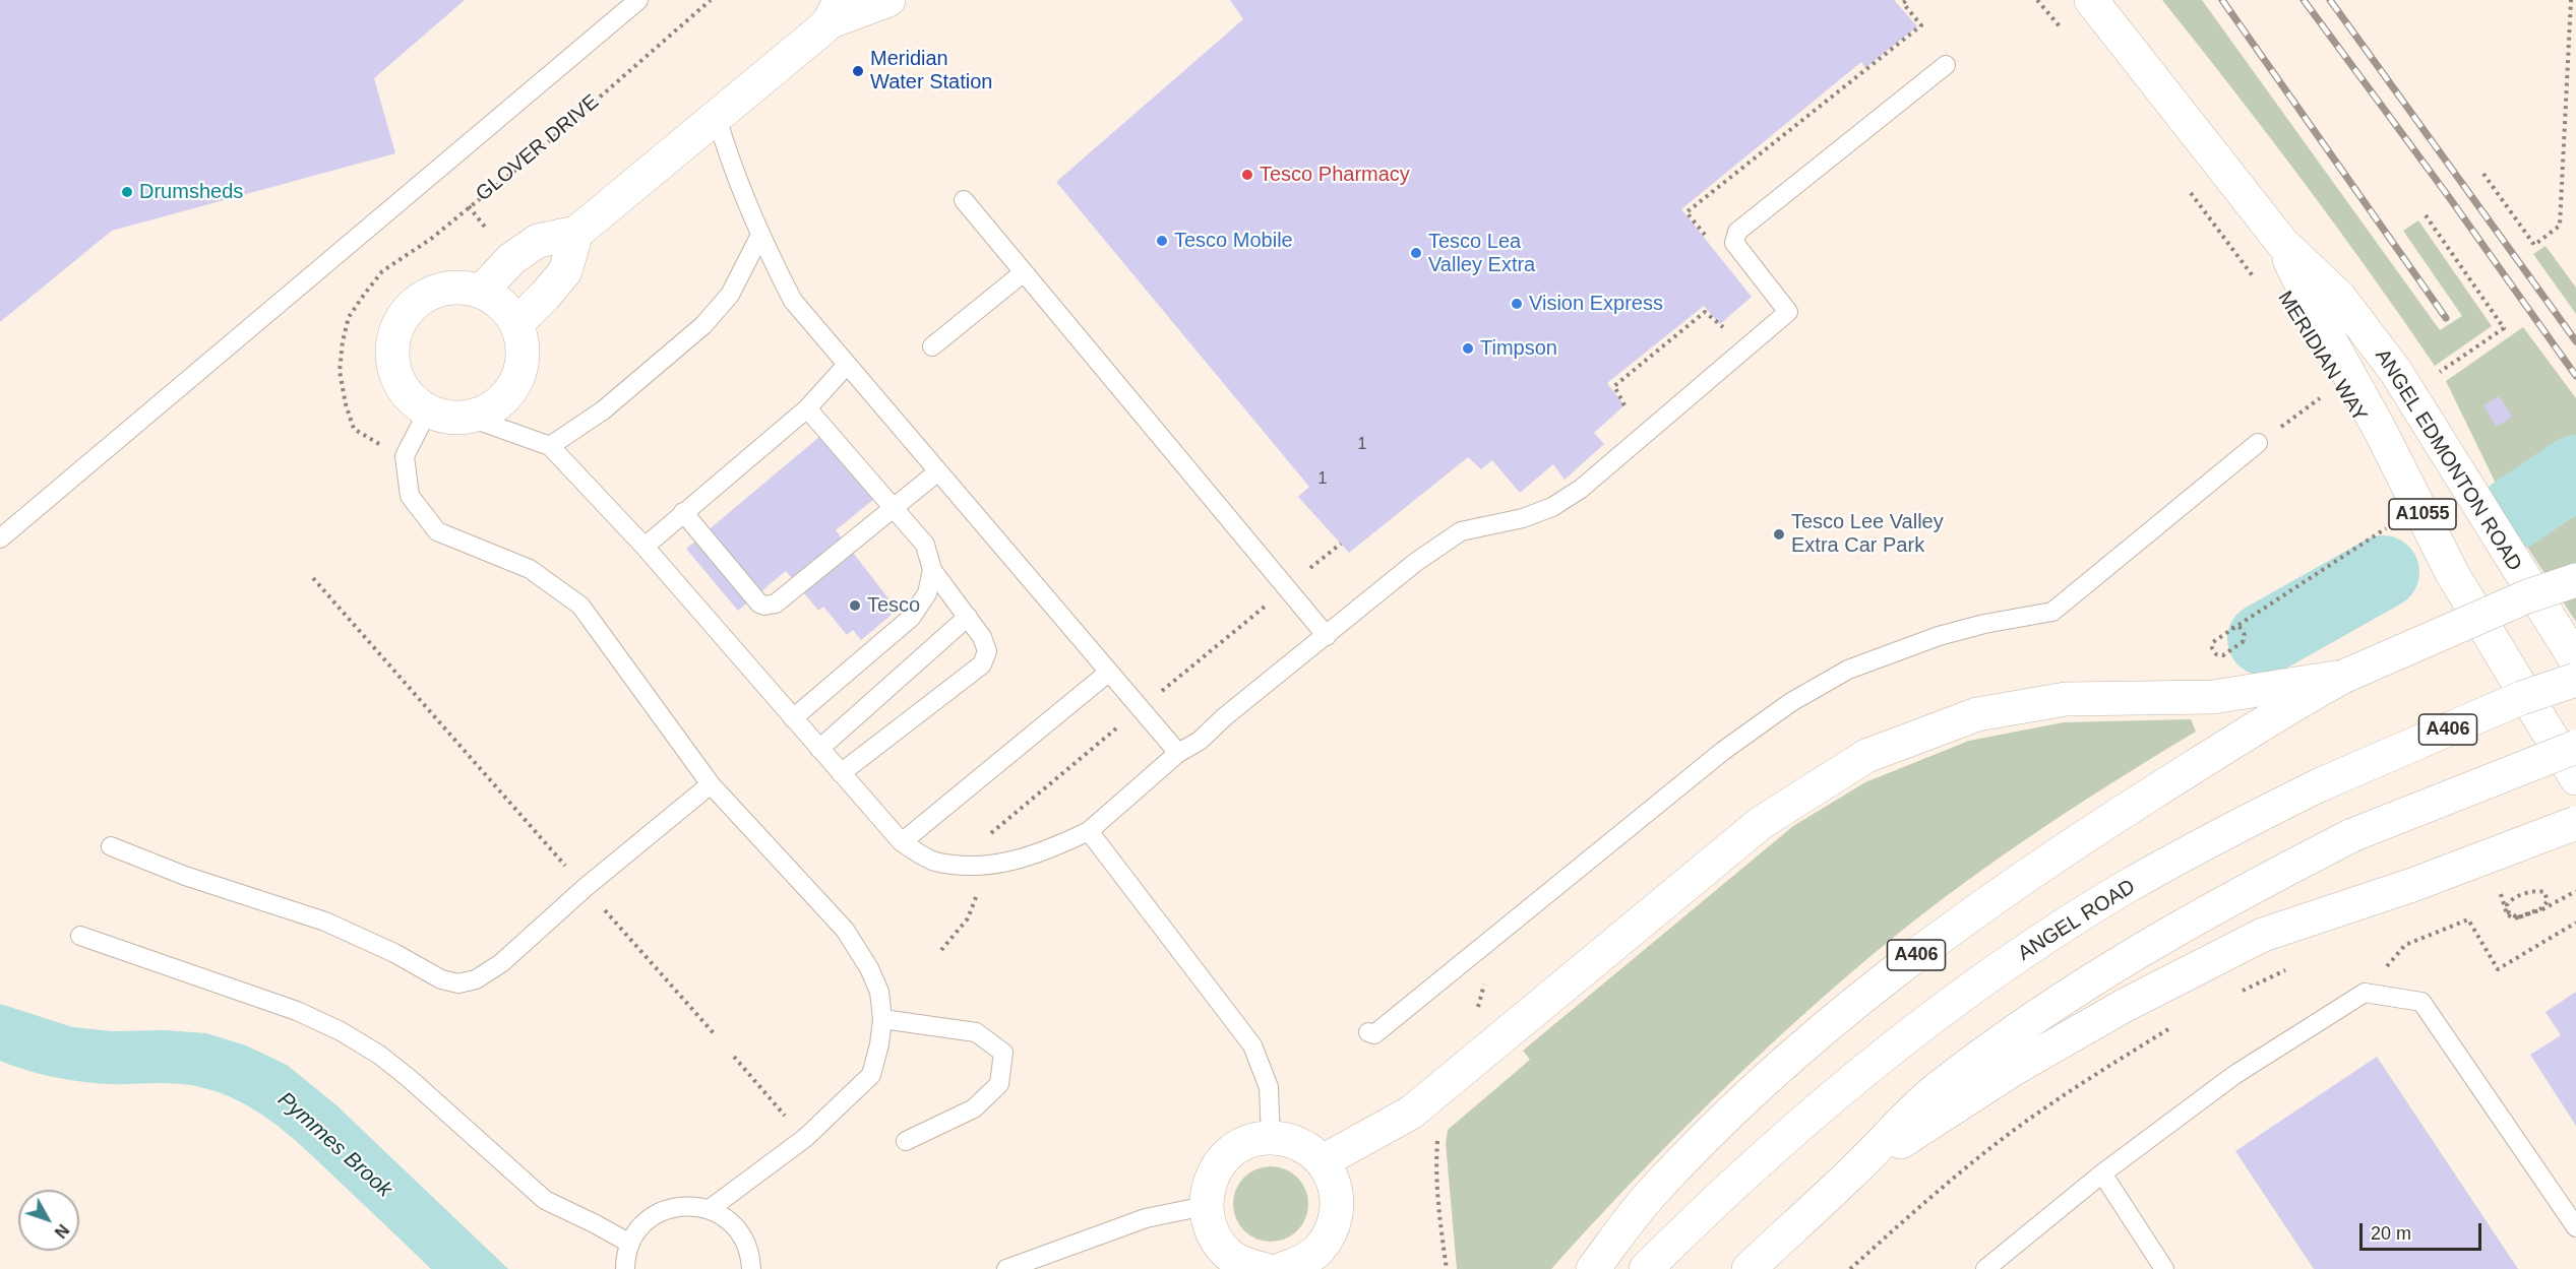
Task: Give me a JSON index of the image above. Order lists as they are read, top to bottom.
{
  "streets": {
    "main road": [
      "ANGEL EDMONTON ROAD",
      "A1055",
      "A406",
      "ANGEL ROAD"
    ],
    "path": ["GLOVER DRIVE", "MERIDIAN WAY"]
  },
  "water": ["Pymmes Brook"],
  "places": [
    "Meridian Water Station",
    "Tesco Pharmacy",
    "Drumsheds",
    "Tesco Mobile",
    "Tesco Lea Valley Extra",
    "Vision Express",
    "Timpson",
    "Tesco Lee Valley Extra Car Park",
    "Tesco"
  ],
  "house_numbers": ["1", "1"],
  "scale_bar": "20 m",
  "north": "bottom right"
}
